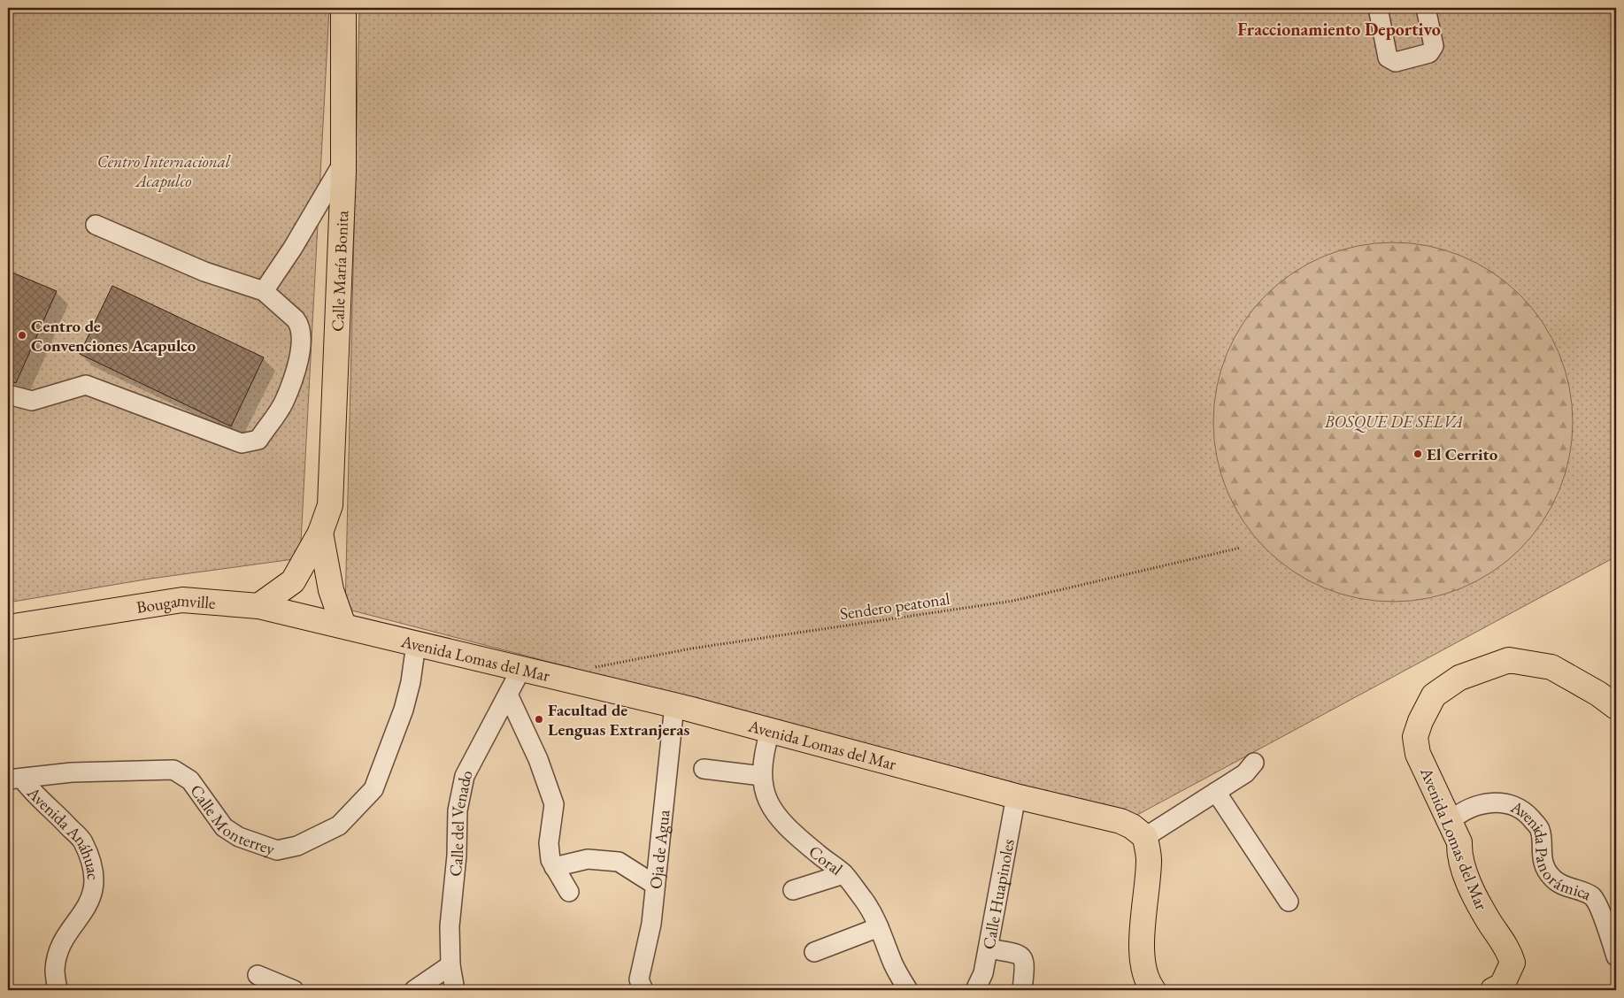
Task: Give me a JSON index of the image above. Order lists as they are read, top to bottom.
{
  "streets": {
    "main road": ["Calle María Bonita", "Bougamville", "Avenida Lomas del Mar"],
    "street": [
      "Calle Monterrey",
      "Calle del Venado",
      "Avenida Anáhuac",
      "Oja de Agua",
      "Avenida Panorámica",
      "Coral",
      "Calle Huapinoles"
    ],
    "path": ["Sendero peatonal"]
  },
  "crossings": [
    ["Calle María Bonita", "Bougamville"],
    ["Calle María Bonita", "Avenida Lomas del Mar"],
    ["Bougamville", "Avenida Lomas del Mar"],
    ["Avenida Lomas del Mar", "Calle Monterrey"],
    ["Avenida Lomas del Mar", "Calle del Venado"],
    ["Avenida Lomas del Mar", "Oja de Agua"],
    ["Avenida Lomas del Mar", "Avenida Panorámica"],
    ["Avenida Lomas del Mar", "Coral"],
    ["Avenida Lomas del Mar", "Calle Huapinoles"],
    ["Calle Monterrey", "Avenida Anáhuac"]
  ],
  "districts": ["Fraccionamiento Deportivo"],
  "parks": ["Centro Internacional Acapulco", "BOSQUE DE SELVA"],
  "places": ["Centro de Convenciones Acapulco", "El Cerrito", "Facultad de Lenguas Extranjeras"]
}
